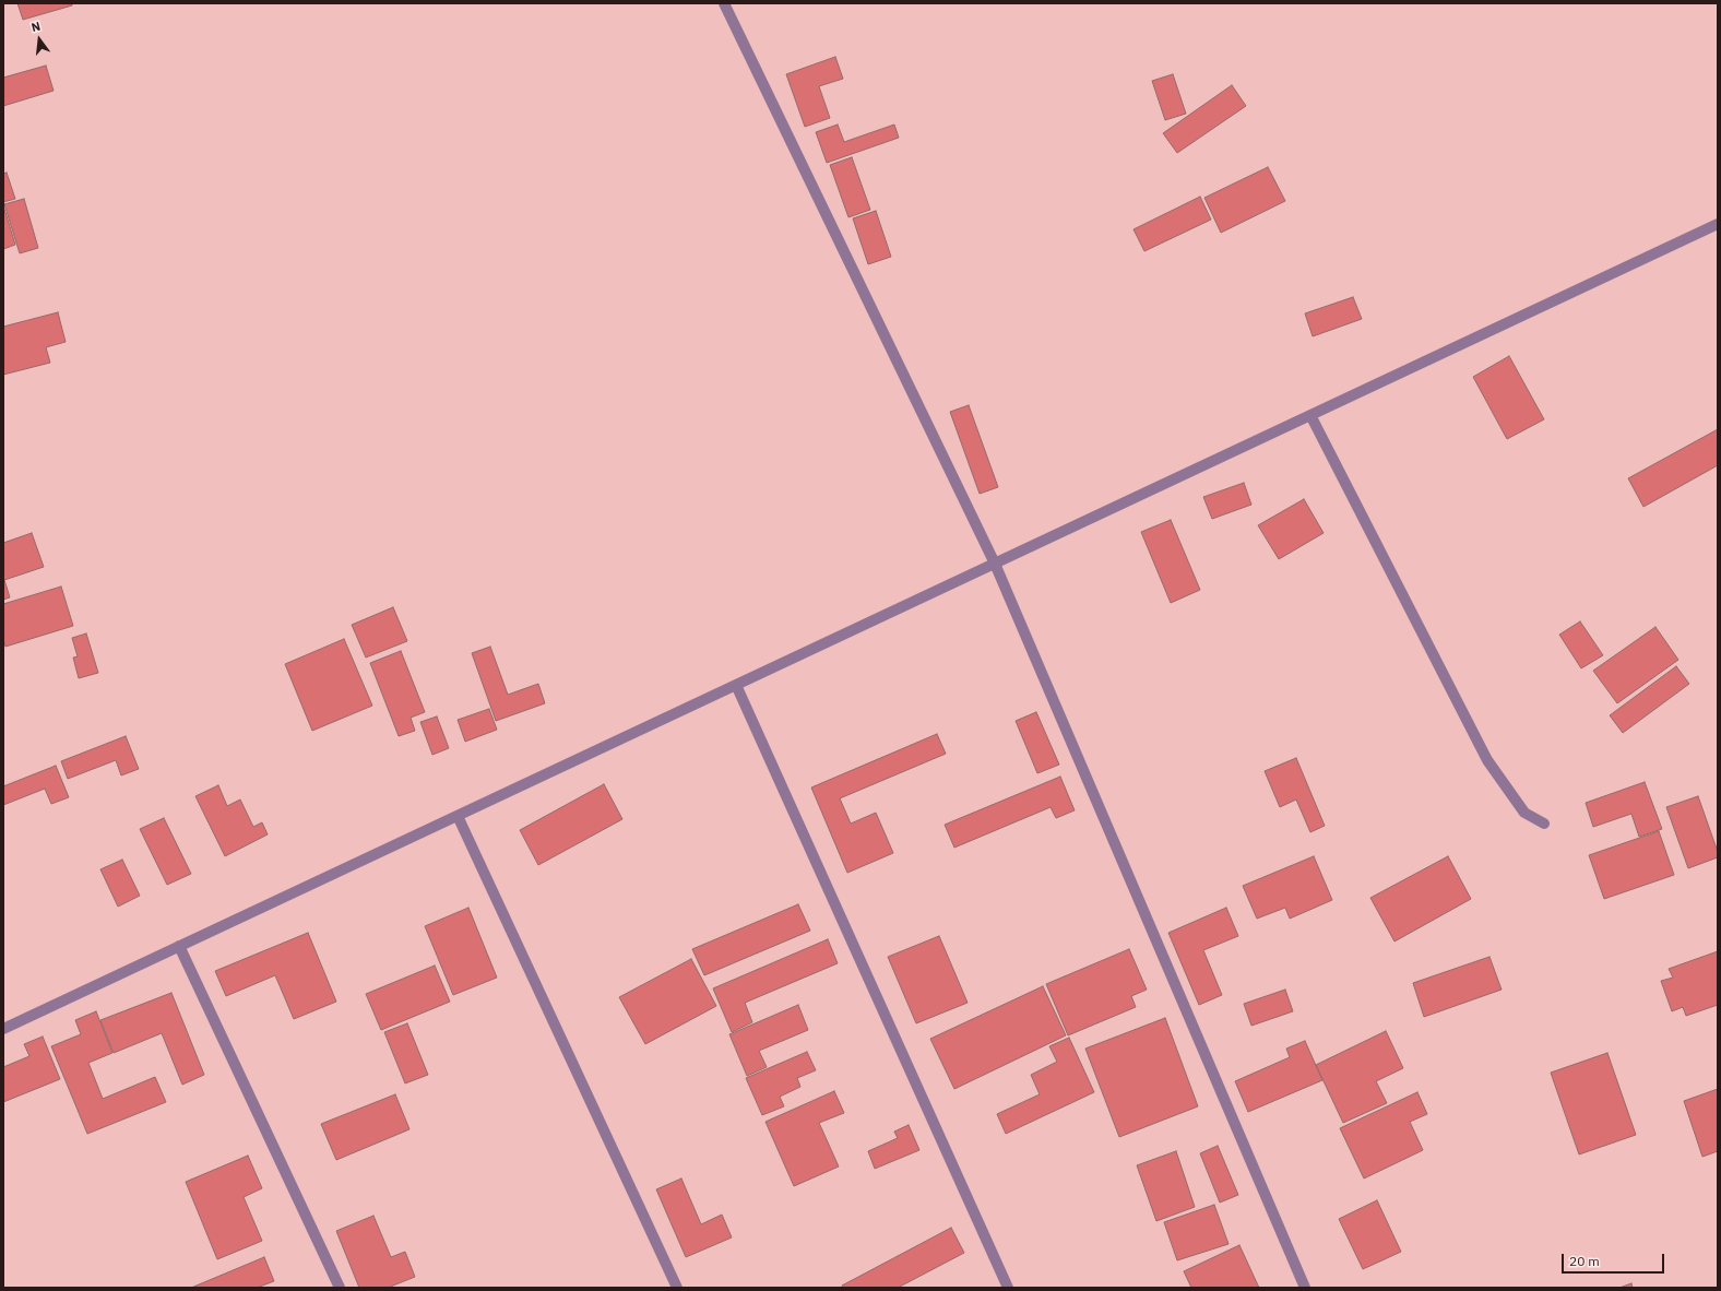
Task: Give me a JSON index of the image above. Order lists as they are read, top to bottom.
{
  "scale_bar": "20 m",
  "north": "top"
}
